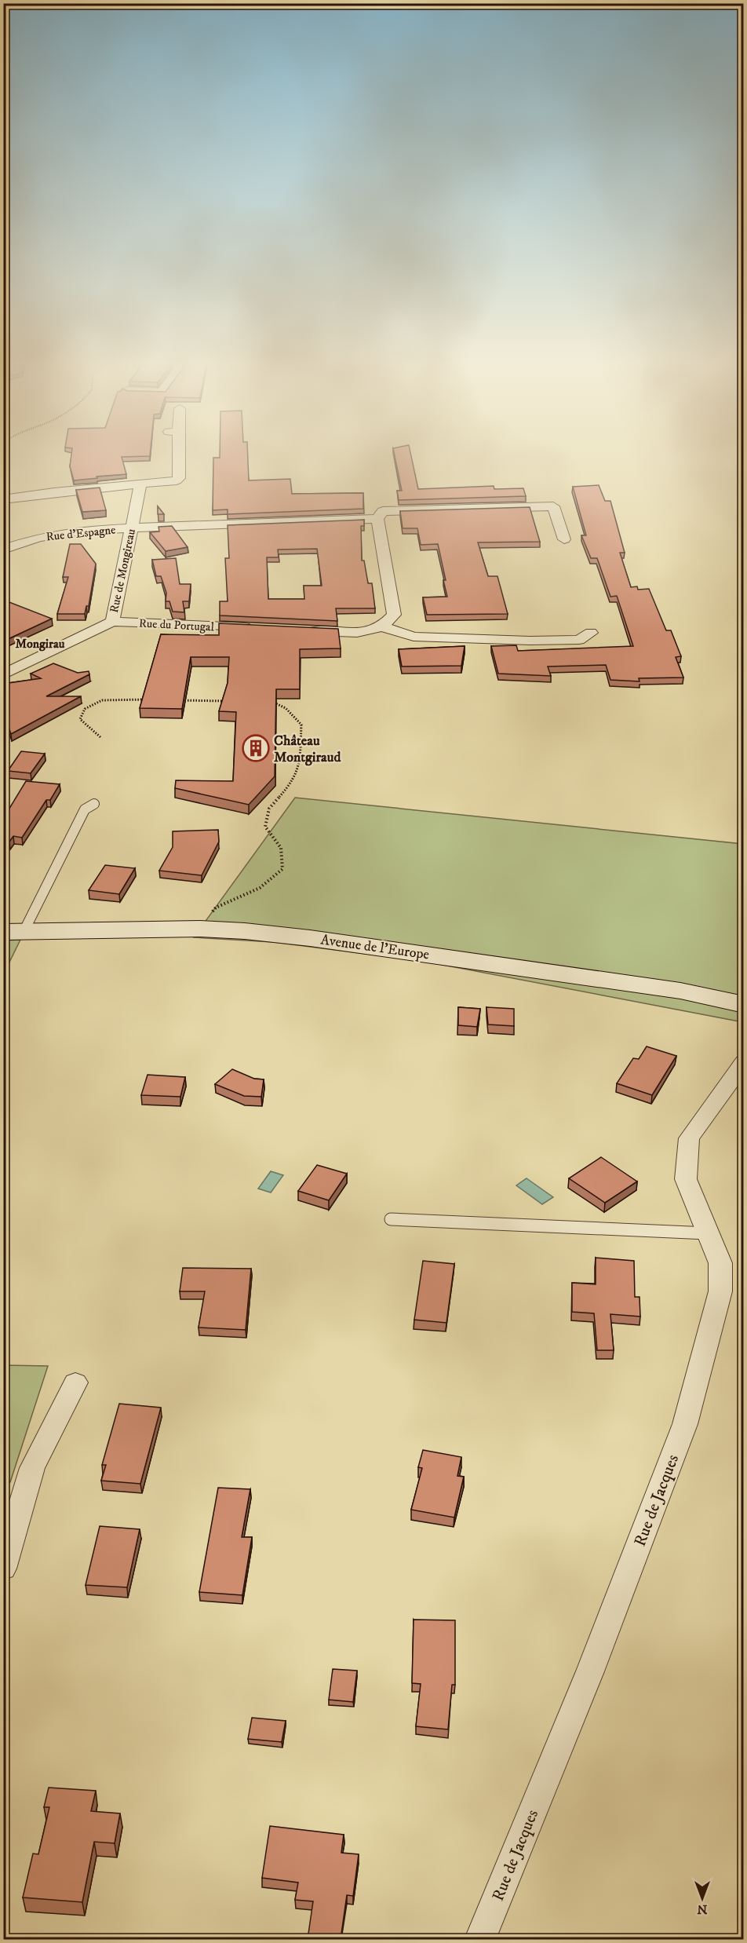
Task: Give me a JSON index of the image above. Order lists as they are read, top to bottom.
{
  "streets": {
    "street": [
      "Rue d'Espagne",
      "Rue de Mongireau",
      "Rue du Portugal",
      "Avenue de l'Europe",
      "Rue de Jacques"
    ]
  },
  "crossings": [
    ["Rue d'Espagne", "Rue de Mongireau"],
    ["Rue de Mongireau", "Rue du Portugal"]
  ],
  "districts": ["Mongirau"],
  "places": {
    "building": ["Château Montgiraud"]
  },
  "north": "bottom"
}
